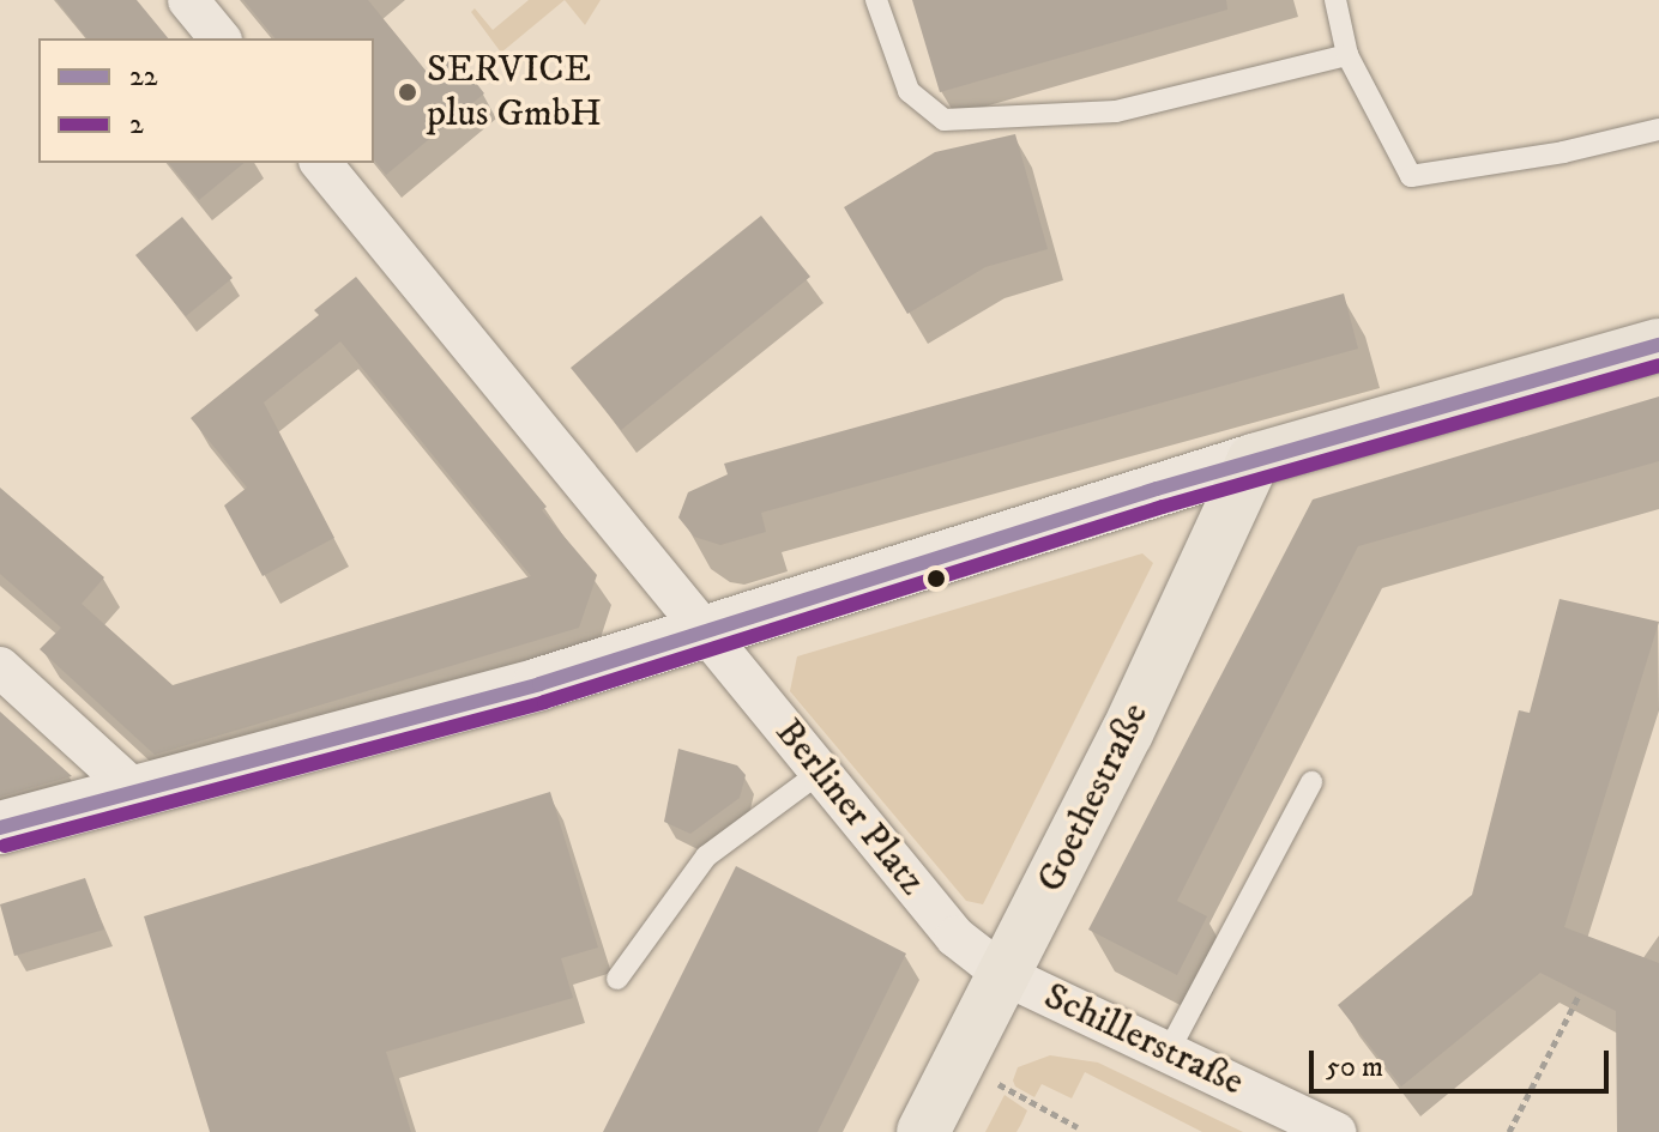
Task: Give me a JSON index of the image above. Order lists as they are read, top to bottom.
{
  "streets": {
    "main road": ["Goethestraße"],
    "street": ["Berliner Platz", "Schillerstraße"]
  },
  "crossings": [
    ["Goethestraße", "Berliner Platz"],
    ["Goethestraße", "Schillerstraße"],
    ["Berliner Platz", "Schillerstraße"]
  ],
  "places": ["SERVICE plus GmbH"],
  "lines": ["transit line 22", "transit line 2"],
  "legend": ["22", "2"],
  "scale_bar": "50 m"
}
